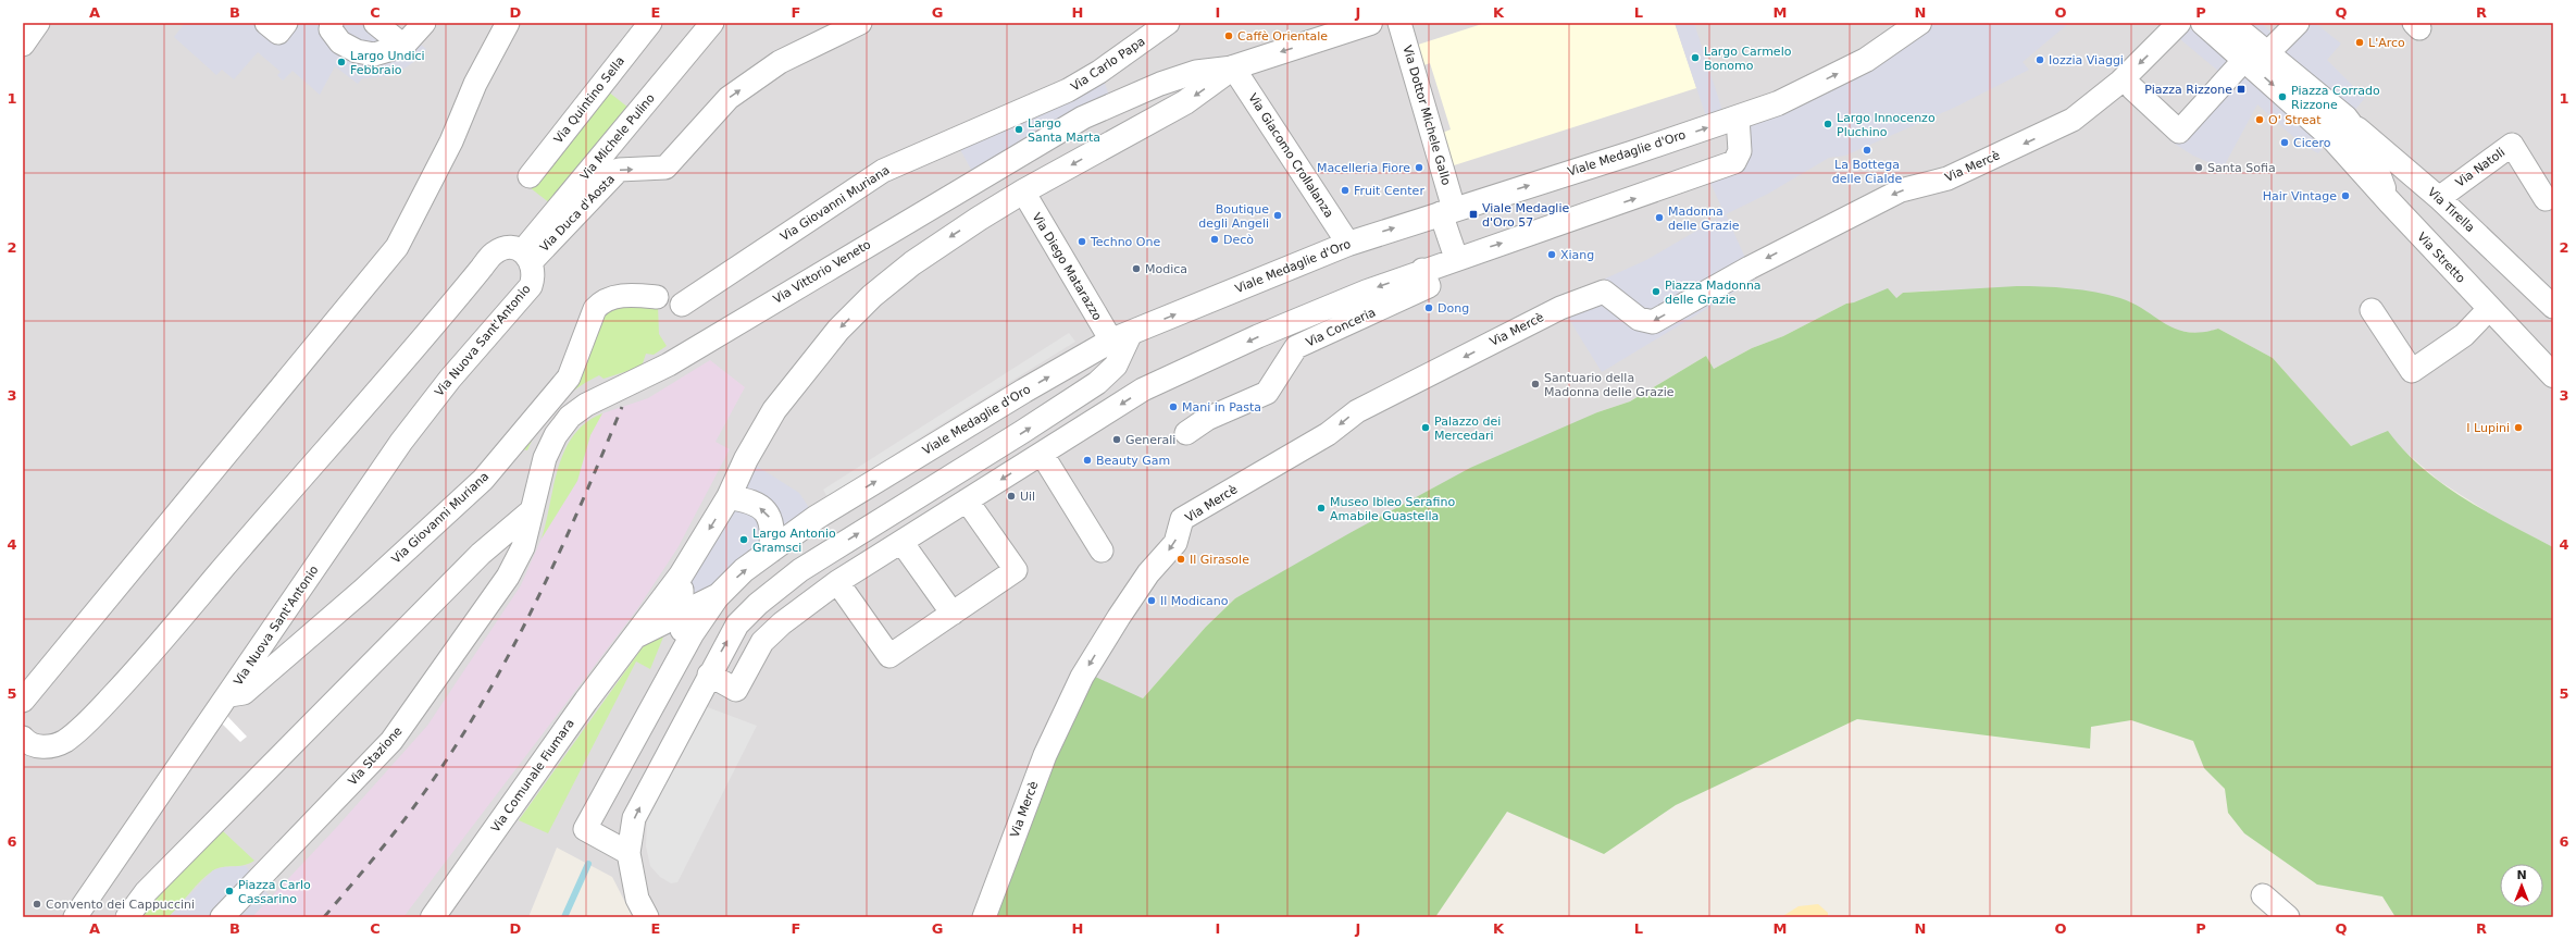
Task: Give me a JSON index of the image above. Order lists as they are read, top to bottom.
{
  "streets": {
    "street": [
      "Via Carlo Papa",
      "Via Quintino Sella",
      "Via Dottor Michele Gallo",
      "Via Michele Pulino",
      "Viale Medaglie d'Oro",
      "Via Giacomo Crollalanza",
      "Via Mercè",
      "Via Natoli",
      "Via Giovanni Muriana",
      "Via Tirella",
      "Via Duca d'Aosta",
      "Via Stretto",
      "Via Diego Matarazzo",
      "Via Vittorio Veneto",
      "Via Conceria",
      "Via Nuova Sant'Antonio",
      "Via Stazione",
      "Via Comunale Fiumara"
    ]
  },
  "crossings": [
    ["Via Carlo Papa", "Via Giovanni Muriana"],
    ["Via Dottor Michele Gallo", "Viale Medaglie d'Oro"],
    ["Via Michele Pulino", "Via Duca d'Aosta"],
    ["Via Michele Pulino", "Via Nuova Sant'Antonio"],
    ["Viale Medaglie d'Oro", "Via Giacomo Crollalanza"],
    ["Viale Medaglie d'Oro", "Via Diego Matarazzo"],
    ["Viale Medaglie d'Oro", "Via Comunale Fiumara"],
    ["Via Giacomo Crollalanza", "Via Vittorio Veneto"],
    ["Via Natoli", "Via Tirella"],
    ["Via Giovanni Muriana", "Via Nuova Sant'Antonio"],
    ["Via Duca d'Aosta", "Via Nuova Sant'Antonio"],
    ["Via Diego Matarazzo", "Via Vittorio Veneto"],
    ["Via Vittorio Veneto", "Via Stazione"],
    ["Via Vittorio Veneto", "Via Comunale Fiumara"]
  ],
  "places": {
    "other": [
      "Caffè Orientale",
      "L'Arco",
      "Largo Carmelo Bonomo",
      "Iozzia Viaggi",
      "Largo Undici Febbraio",
      "Piazza Corrado Rizzone",
      "O' Streat",
      "Largo Innocenzo Pluchino",
      "Largo Santa Marta",
      "Cicero",
      "La Bottega delle Cialde",
      "Macelleria Fiore",
      "Santa Sofia",
      "Fruit Center",
      "Hair Vintage",
      "Boutique degli Angeli",
      "Madonna delle Grazie",
      "Decò",
      "Techno One",
      "Xiang",
      "Modica",
      "Piazza Madonna delle Grazie",
      "Dong",
      "Santuario della Madonna delle Grazie",
      "Mani in Pasta",
      "Palazzo dei Mercedari",
      "I Lupini",
      "Generali",
      "Beauty Gam",
      "Uil",
      "Museo Ibleo Serafino Amabile Guastella",
      "Largo Antonio Gramsci",
      "Il Girasole",
      "Il Modicano",
      "Piazza Carlo Cassarino",
      "Convento dei Cappuccini"
    ],
    "transit": ["Piazza Rizzone", "Viale Medaglie d'Oro 57"]
  },
  "north": "top",
  "grid": {
    "columns": [
      "A",
      "B",
      "C",
      "D",
      "E",
      "F",
      "G",
      "H",
      "I",
      "J",
      "K",
      "L",
      "M",
      "N",
      "O",
      "P",
      "Q",
      "R"
    ],
    "rows": [
      "1",
      "2",
      "3",
      "4",
      "5",
      "6"
    ]
  }
}
